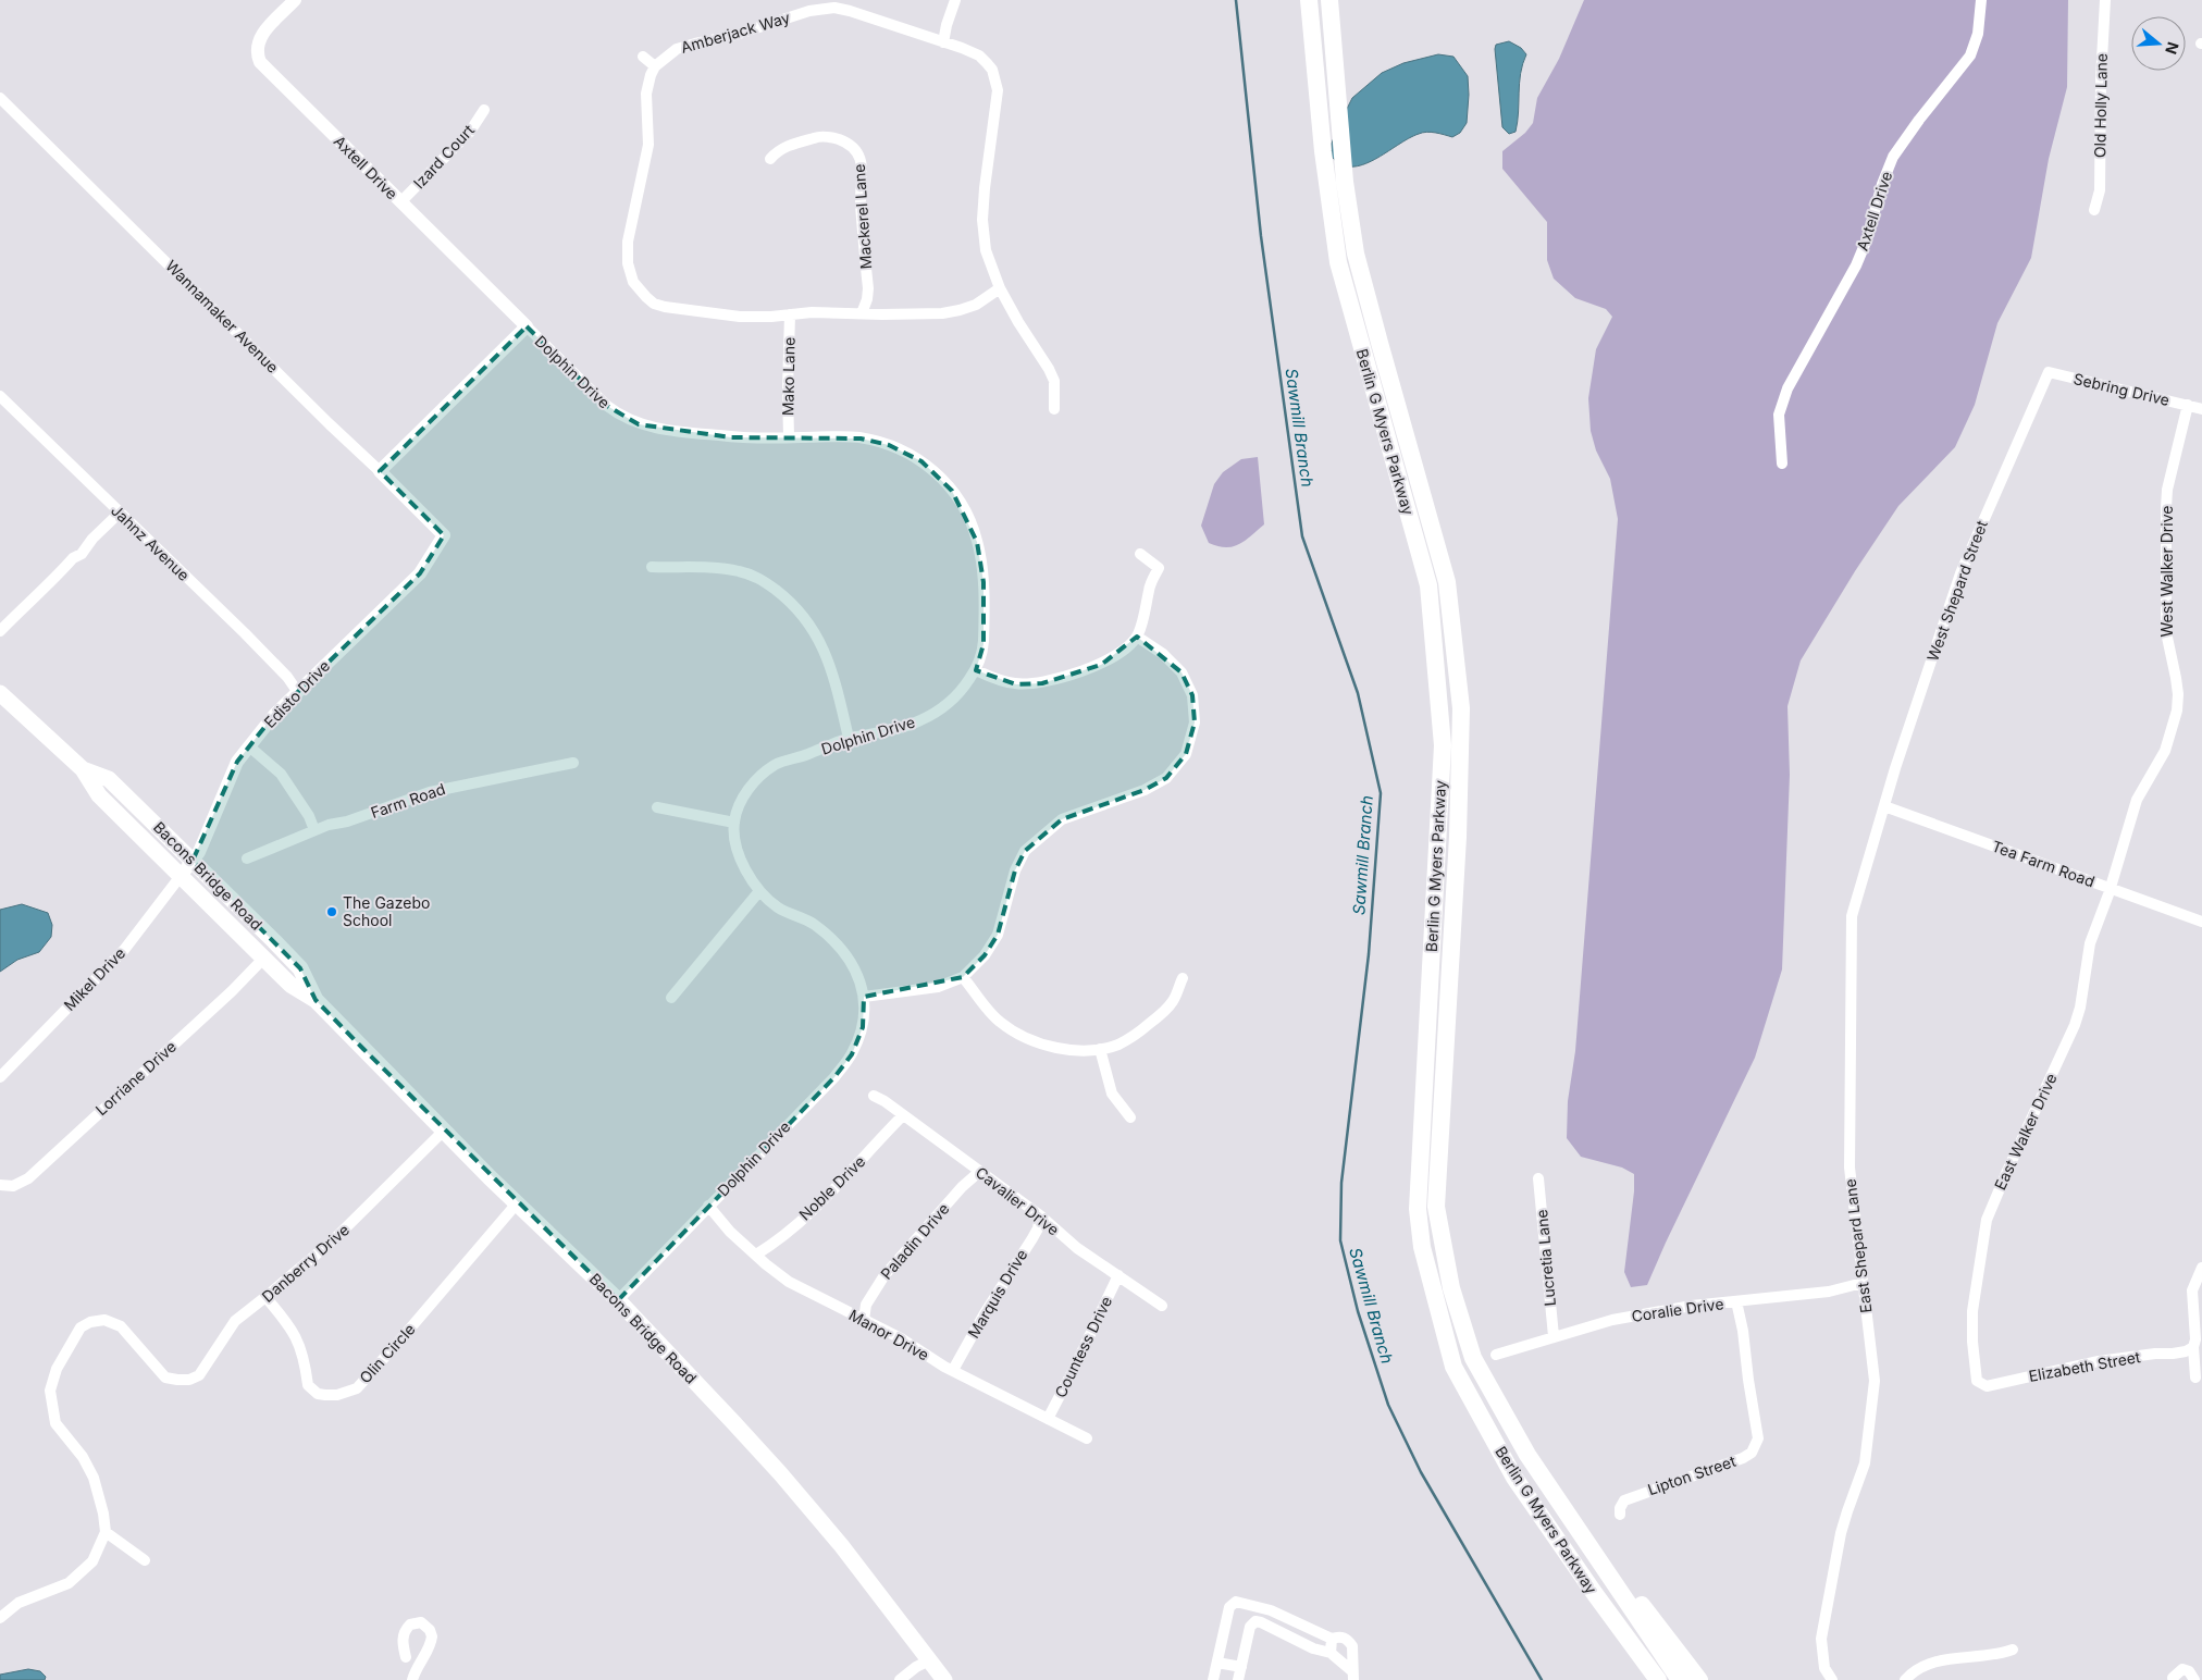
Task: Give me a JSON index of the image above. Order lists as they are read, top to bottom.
{
  "streets": {
    "main road": ["Berlin G Myers Parkway", "Bacons Bridge Road"],
    "street": [
      "Amberjack Way",
      "Old Holly Lane",
      "Izard Court",
      "Axtell Drive",
      "Mackerel Lane",
      "Wannamaker Avenue",
      "Dolphin Drive",
      "Mako Lane",
      "Sebring Drive",
      "Jahnz Avenue",
      "West Walker Drive",
      "West Shepard Street",
      "Edisto Drive",
      "Farm Road",
      "Tea Farm Road",
      "Mikel Drive",
      "Lorriane Drive",
      "East Walker Drive",
      "Noble Drive",
      "Cavalier Drive",
      "Paladin Drive",
      "East Shepard Lane",
      "Lucretia Lane",
      "Danberry Drive",
      "Marquis Drive",
      "Coralie Drive",
      "Manor Drive",
      "Countess Drive",
      "Olin Circle",
      "Elizabeth Street",
      "Lipton Street"
    ]
  },
  "crossings": [
    ["Izard Court", "Axtell Drive"],
    ["Axtell Drive", "Dolphin Drive"],
    ["Wannamaker Avenue", "Edisto Drive"],
    ["Dolphin Drive", "Mako Lane"],
    ["Dolphin Drive", "Bacons Bridge Road"],
    ["Dolphin Drive", "Manor Drive"],
    ["Sebring Drive", "West Walker Drive"],
    ["Sebring Drive", "West Shepard Street"],
    ["Jahnz Avenue", "Edisto Drive"],
    ["West Walker Drive", "Tea Farm Road"],
    ["West Walker Drive", "East Walker Drive"],
    ["West Shepard Street", "Tea Farm Road"],
    ["West Shepard Street", "East Shepard Lane"],
    ["Edisto Drive", "Bacons Bridge Road"],
    ["Edisto Drive", "Mikel Drive"],
    ["Tea Farm Road", "East Walker Drive"],
    ["Tea Farm Road", "East Shepard Lane"],
    ["Bacons Bridge Road", "Mikel Drive"],
    ["Bacons Bridge Road", "Lorriane Drive"],
    ["Bacons Bridge Road", "Danberry Drive"],
    ["Bacons Bridge Road", "Olin Circle"],
    ["East Walker Drive", "Elizabeth Street"],
    ["Noble Drive", "Cavalier Drive"],
    ["Noble Drive", "Manor Drive"],
    ["Cavalier Drive", "Paladin Drive"],
    ["Cavalier Drive", "Marquis Drive"],
    ["Cavalier Drive", "Countess Drive"],
    ["Paladin Drive", "Manor Drive"],
    ["East Shepard Lane", "Coralie Drive"],
    ["Lucretia Lane", "Coralie Drive"],
    ["Danberry Drive", "Olin Circle"],
    ["Marquis Drive", "Manor Drive"],
    ["Coralie Drive", "Lipton Street"],
    ["Manor Drive", "Countess Drive"]
  ],
  "water": ["Sawmill Branch"],
  "places": ["The Gazebo School"],
  "north": "right"
}
